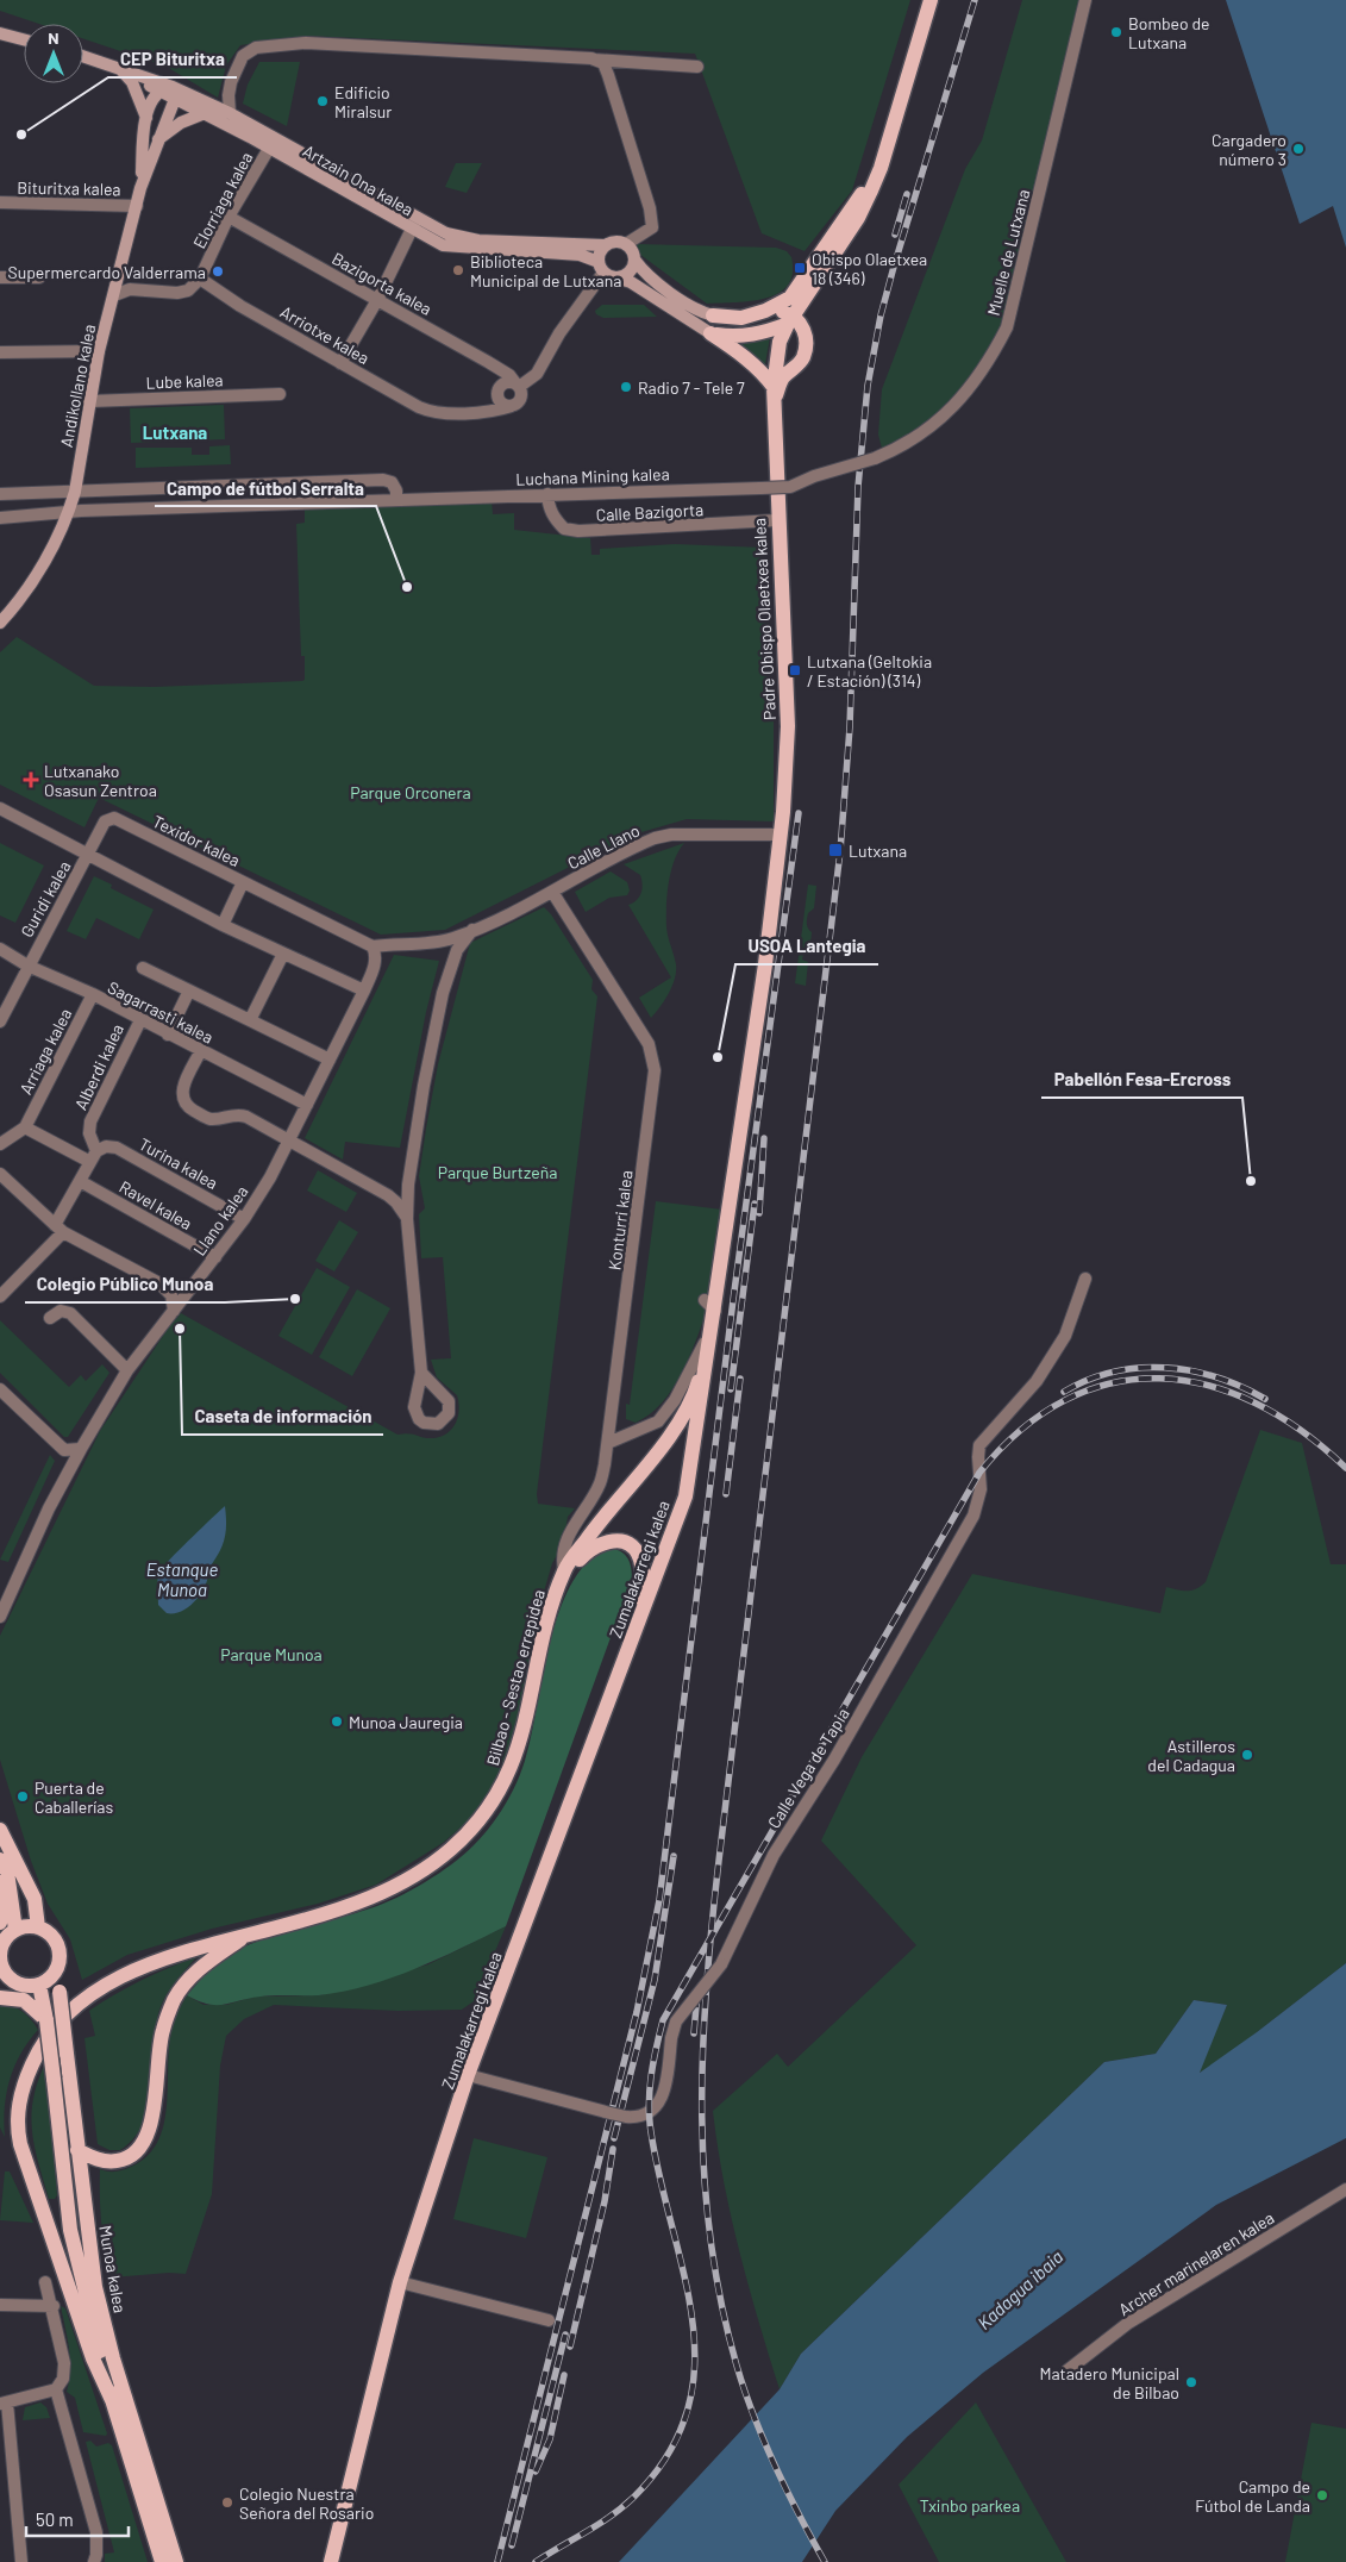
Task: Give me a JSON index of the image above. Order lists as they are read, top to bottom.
{
  "streets": {
    "main road": [
      "Artzain Ona kalea",
      "Andikollano kalea",
      "Padre Obispo Olaetxea kalea",
      "Zumalakarregi kalea",
      "Bilbao - Sestao errepidea",
      "Munoa kalea"
    ],
    "street": [
      "Bituritxa kalea",
      "Elorriaga kalea",
      "Muelle de Lutxana",
      "Bazigorta kalea",
      "Arriotxe kalea",
      "Lube kalea",
      "Luchana Mining kalea",
      "Calle Bazigorta",
      "Texidor kalea",
      "Calle Llano",
      "Guridi kalea",
      "Sagarrasti kalea",
      "Arriaga kalea",
      "Alberdi kalea",
      "Turina kalea",
      "Ravel kalea",
      "Llano kalea",
      "Konturri kalea",
      "Calle Vega de Tapia",
      "Archer marinelaren kalea"
    ]
  },
  "crossings": [
    ["Artzain Ona kalea", "Elorriaga kalea"],
    ["Artzain Ona kalea", "Andikollano kalea"],
    ["Bituritxa kalea", "Andikollano kalea"],
    ["Elorriaga kalea", "Bazigorta kalea"],
    ["Elorriaga kalea", "Arriotxe kalea"],
    ["Muelle de Lutxana", "Luchana Mining kalea"],
    ["Bazigorta kalea", "Arriotxe kalea"],
    ["Lube kalea", "Andikollano kalea"],
    ["Andikollano kalea", "Luchana Mining kalea"],
    ["Luchana Mining kalea", "Calle Bazigorta"],
    ["Calle Bazigorta", "Padre Obispo Olaetxea kalea"],
    ["Padre Obispo Olaetxea kalea", "Calle Llano"],
    ["Padre Obispo Olaetxea kalea", "Zumalakarregi kalea"],
    ["Texidor kalea", "Guridi kalea"],
    ["Texidor kalea", "Llano kalea"],
    ["Calle Llano", "Konturri kalea"],
    ["Calle Llano", "Zumalakarregi kalea"],
    ["Guridi kalea", "Sagarrasti kalea"],
    ["Sagarrasti kalea", "Arriaga kalea"],
    ["Sagarrasti kalea", "Alberdi kalea"],
    ["Sagarrasti kalea", "Llano kalea"],
    ["Alberdi kalea", "Turina kalea"],
    ["Turina kalea", "Llano kalea"],
    ["Ravel kalea", "Llano kalea"],
    ["Konturri kalea", "Bilbao - Sestao errepidea"],
    ["Zumalakarregi kalea", "Bilbao - Sestao errepidea"],
    ["Zumalakarregi kalea", "Calle Vega de Tapia"],
    ["Bilbao - Sestao errepidea", "Munoa kalea"]
  ],
  "districts": ["Lutxana"],
  "water": ["Estanque Munoa", "Kadagua ibaia"],
  "parks": [
    "Parque Orconera",
    "Parque Burtzeña",
    "Parque Munoa",
    "Txinbo parkea"
  ],
  "places": {
    "other": [
      "Bombeo de Lutxana",
      "Edificio Miralsur",
      "CEP Bituritxa",
      "Cargadero número 3",
      "Biblioteca Municipal de Lutxana",
      "Supermercardo Valderrama",
      "Radio 7 - Tele 7",
      "Campo de fútbol Serralta",
      "USOA Lantegia",
      "Pabellón Fesa-Ercross",
      "Colegio Público Munoa",
      "Caseta de información",
      "Munoa Jauregia",
      "Astilleros del Cadagua",
      "Puerta de Caballerías",
      "Matadero Municipal de Bilbao",
      "Campo de Fútbol de Landa",
      "Colegio Nuestra Señora del Rosario"
    ],
    "transit": ["Obispo Olaetxea 18 (346)", "Lutxana (Geltokia / Estación) (314)", "Lutxana"],
    "health": ["Lutxanako Osasun Zentroa"]
  },
  "scale_bar": "50 m",
  "north": "top"
}
